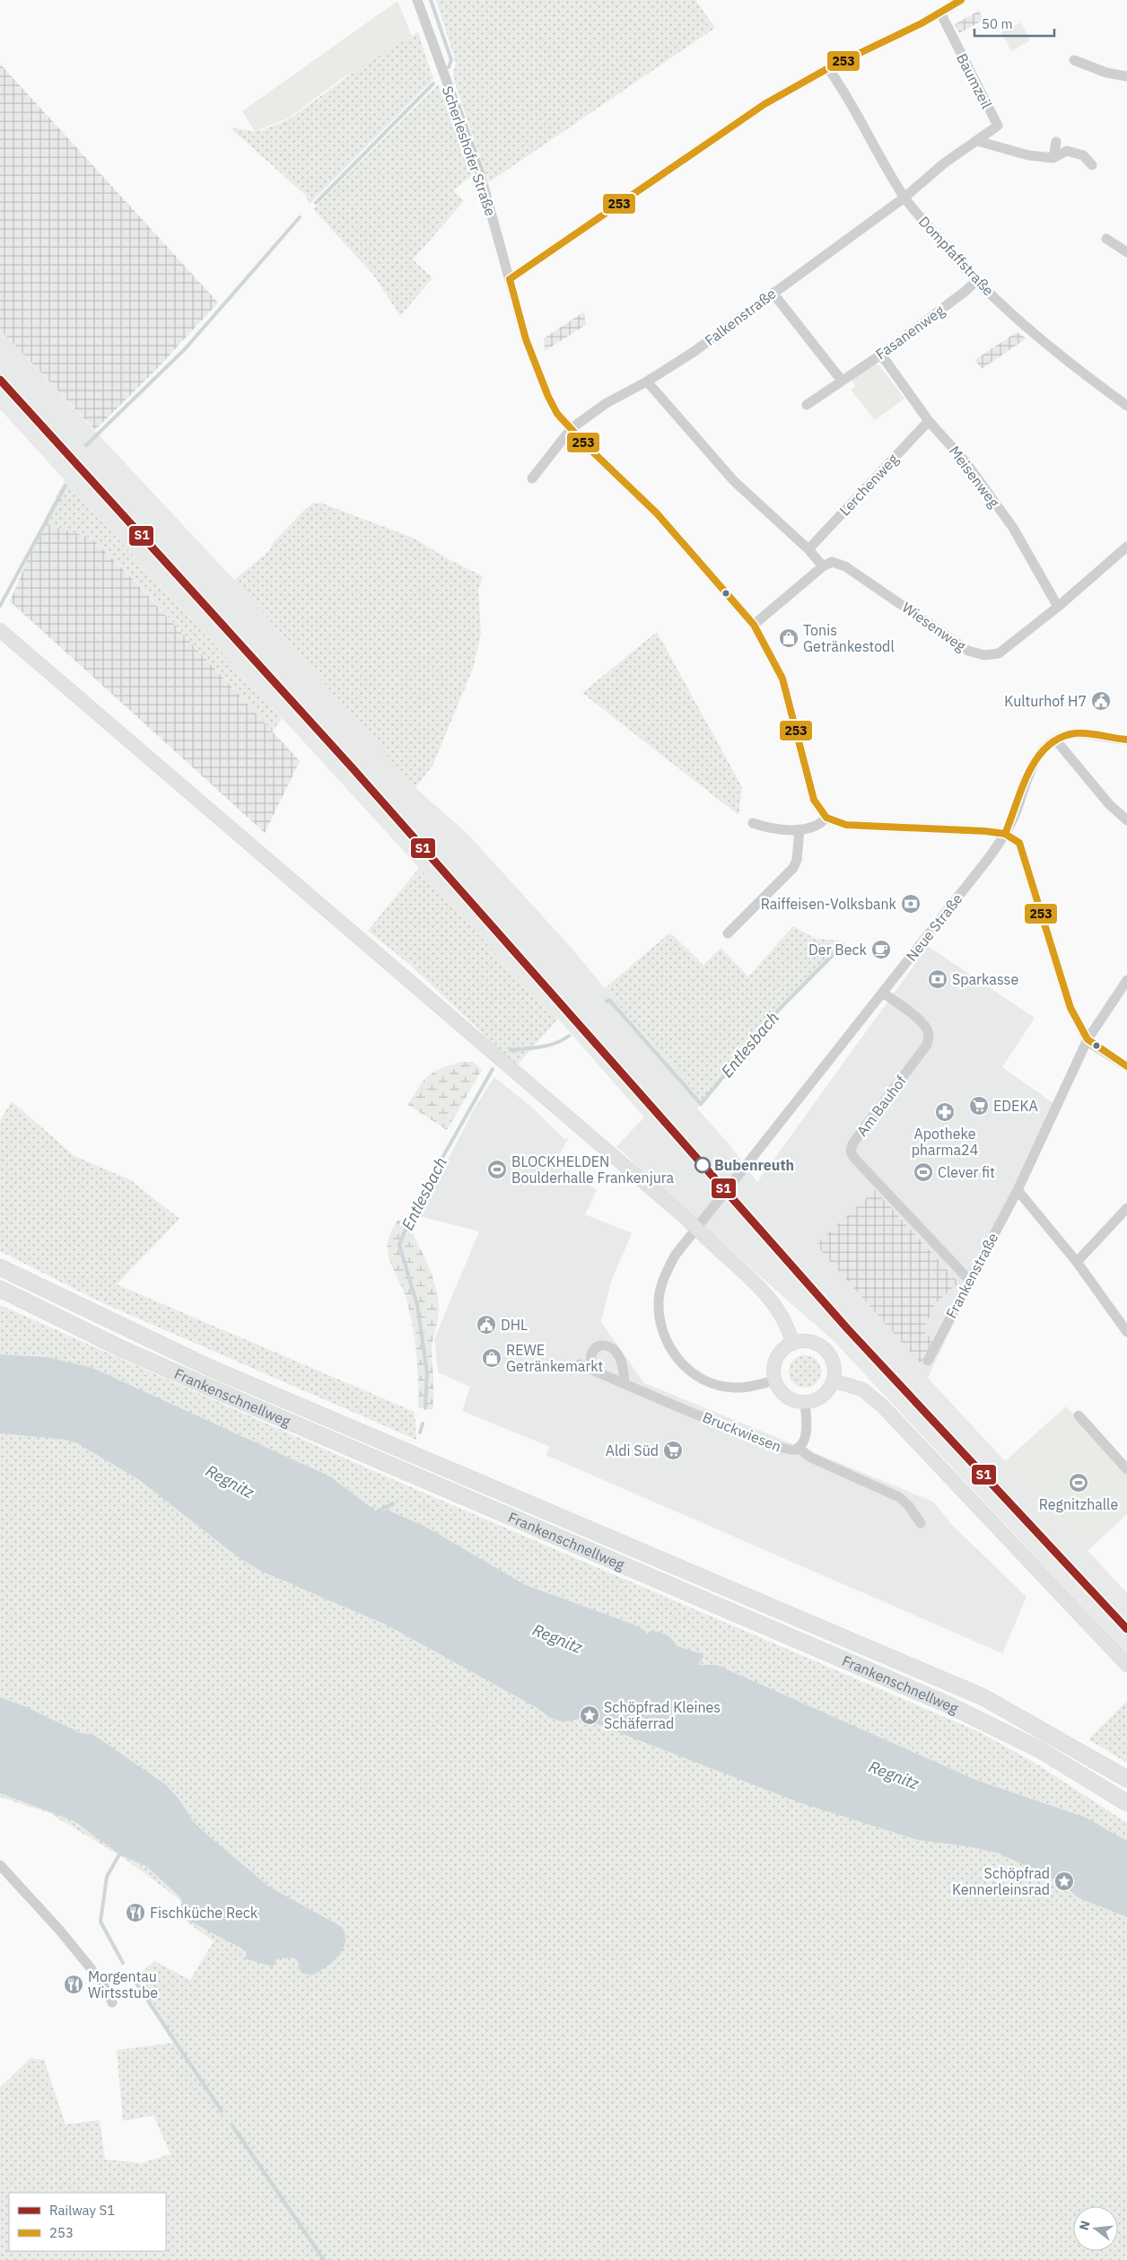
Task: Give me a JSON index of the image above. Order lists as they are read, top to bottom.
{
  "streets": {
    "highway": ["Frankenschnellweg"],
    "street": [
      "Baumzeil",
      "Scherleshofer Straße",
      "Dompfaffstraße",
      "Falkenstraße",
      "Fasanenweg",
      "Meisenweg",
      "Lerchenweg",
      "Wiesenweg",
      "Neue Straße",
      "Am Bauhof",
      "Frankenstraße",
      "Bruckwiesen"
    ]
  },
  "crossings": [
    ["Baumzeil", "Dompfaffstraße"],
    ["Baumzeil", "Falkenstraße"],
    ["Scherleshofer Straße", "Falkenstraße"],
    ["Dompfaffstraße", "Falkenstraße"],
    ["Dompfaffstraße", "Fasanenweg"],
    ["Fasanenweg", "Meisenweg"],
    ["Meisenweg", "Lerchenweg"],
    ["Meisenweg", "Wiesenweg"],
    ["Neue Straße", "Am Bauhof"],
    ["Am Bauhof", "Frankenstraße"]
  ],
  "water": ["Entlesbach", "Regnitz"],
  "places": {
    "shop": ["Tonis Getränkestodl", "REWE Getränkemarkt"],
    "public building": ["Kulturhof H7", "DHL"],
    "bank": ["Raiffeisen-Volksbank", "Sparkasse"],
    "cafe": ["Der Beck"],
    "supermarket": ["EDEKA", "Aldi Süd"],
    "pharmacy": ["Apotheke pharma24"],
    "other": ["Bubenreuth"],
    "sports": ["BLOCKHELDEN Boulderhalle Frankenjura", "Clever fit", "Regnitzhalle"],
    "place": ["Schöpfrad Kleines Schäferrad", "Schöpfrad Kennerleinsrad"],
    "restaurant": ["Fischküche Reck", "Morgentau Wirtsstube"]
  },
  "lines": ["transit line 253", "rail line S1"],
  "legend": ["Railway S1", "253"],
  "scale_bar": "50 m",
  "north": "left"
}
